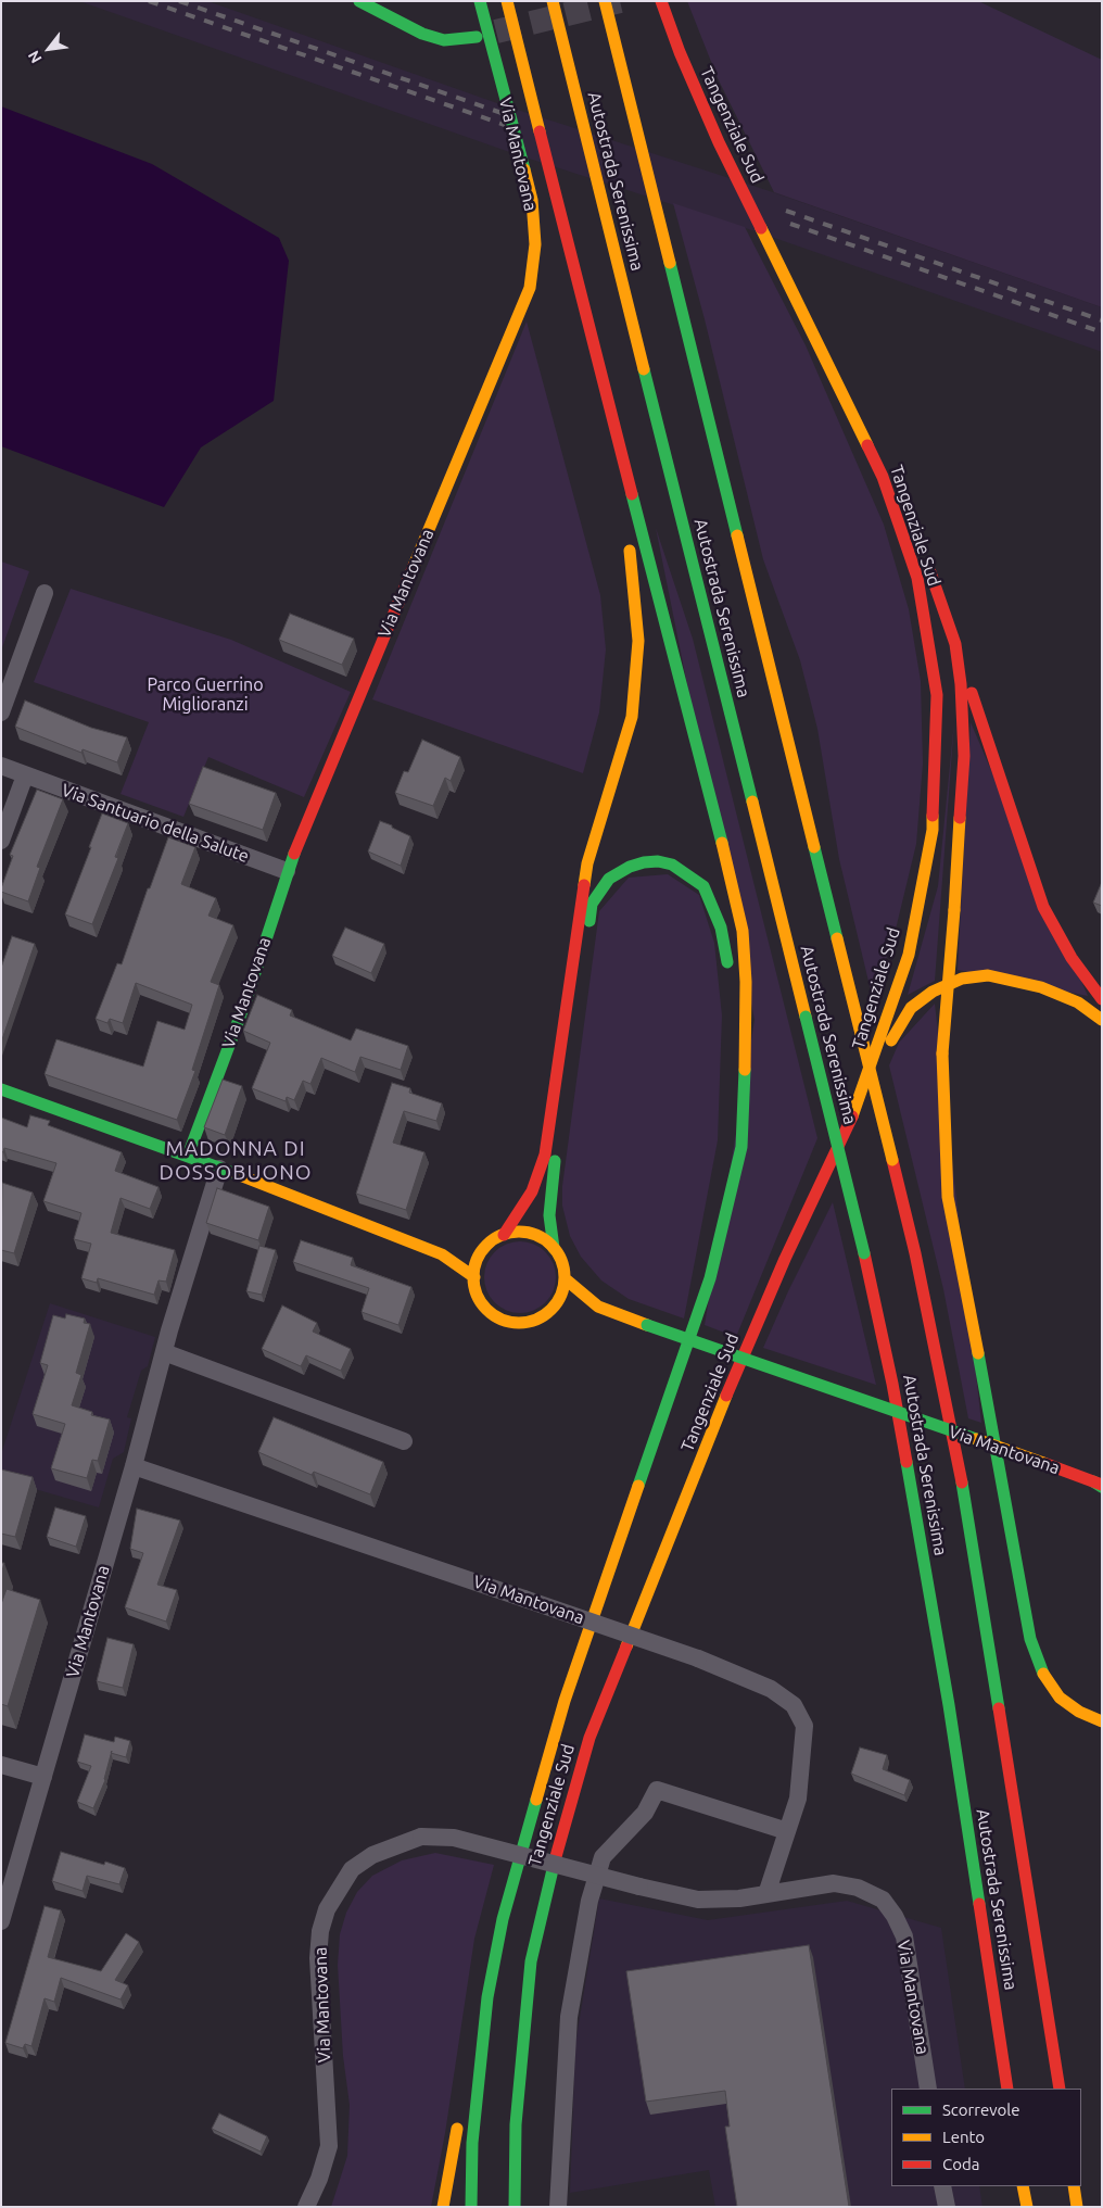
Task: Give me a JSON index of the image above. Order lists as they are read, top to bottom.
{
  "streets": {
    "main road": ["Tangenziale Sud", "Via Mantovana", "Autostrada Serenissima"],
    "street": ["Via Santuario della Salute"]
  },
  "crossings": [
    ["Tangenziale Sud", "Via Mantovana"],
    ["Via Mantovana", "Via Santuario della Salute"]
  ],
  "districts": ["MADONNA DI DOSSOBUONO"],
  "parks": ["Parco Guerrino Miglioranzi"],
  "legend": ["Scorrevole", "Lento", "Coda"],
  "north": "bottom left"
}
